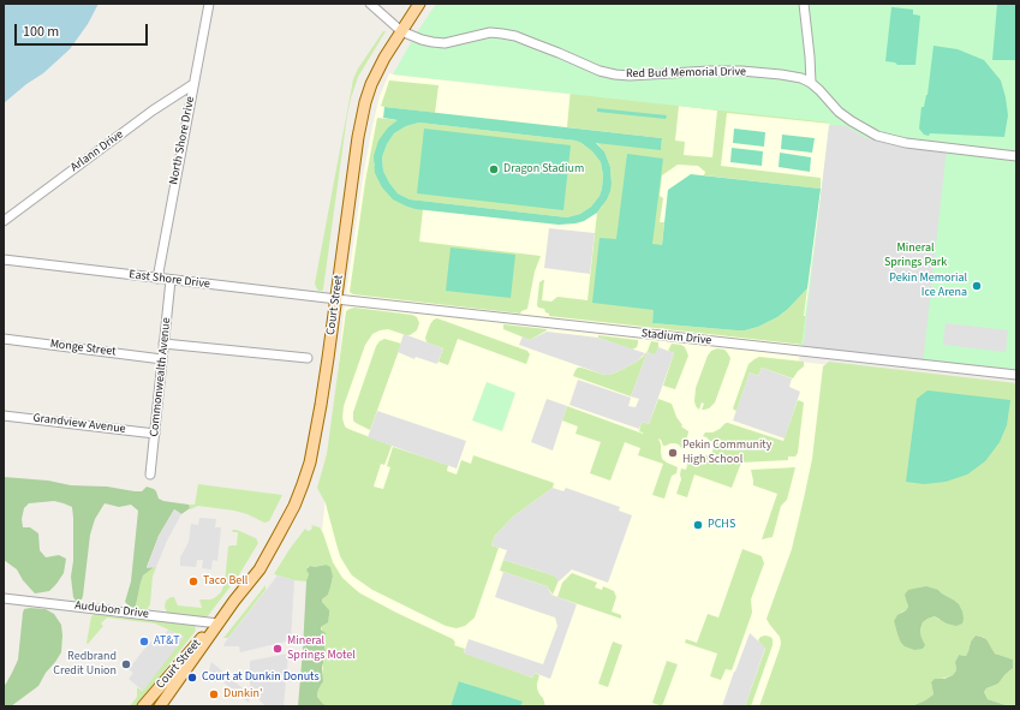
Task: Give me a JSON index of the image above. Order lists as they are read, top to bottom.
{
  "streets": {
    "main road": ["Court Street"],
    "street": [
      "Red Bud Memorial Drive",
      "North Shore Drive",
      "Arlann Drive",
      "East Shore Drive",
      "Stadium Drive",
      "Monge Street",
      "Commonwealth Avenue",
      "Grandview Avenue",
      "Audubon Drive"
    ]
  },
  "crossings": [
    ["Red Bud Memorial Drive", "Court Street"],
    ["North Shore Drive", "Arlann Drive"],
    ["North Shore Drive", "East Shore Drive"],
    ["East Shore Drive", "Court Street"],
    ["East Shore Drive", "Stadium Drive"],
    ["East Shore Drive", "Commonwealth Avenue"],
    ["Court Street", "Stadium Drive"],
    ["Court Street", "Audubon Drive"],
    ["Monge Street", "Commonwealth Avenue"],
    ["Commonwealth Avenue", "Grandview Avenue"]
  ],
  "parks": ["Mineral Springs Park"],
  "places": [
    "Dragon Stadium",
    "Pekin Memorial Ice Arena",
    "Pekin Community High School",
    "PCHS",
    "Taco Bell",
    "AT&T",
    "Mineral Springs Motel",
    "Redbrand Credit Union",
    "Court at Dunkin Donuts",
    "Dunkin'"
  ],
  "scale_bar": "100 m"
}
